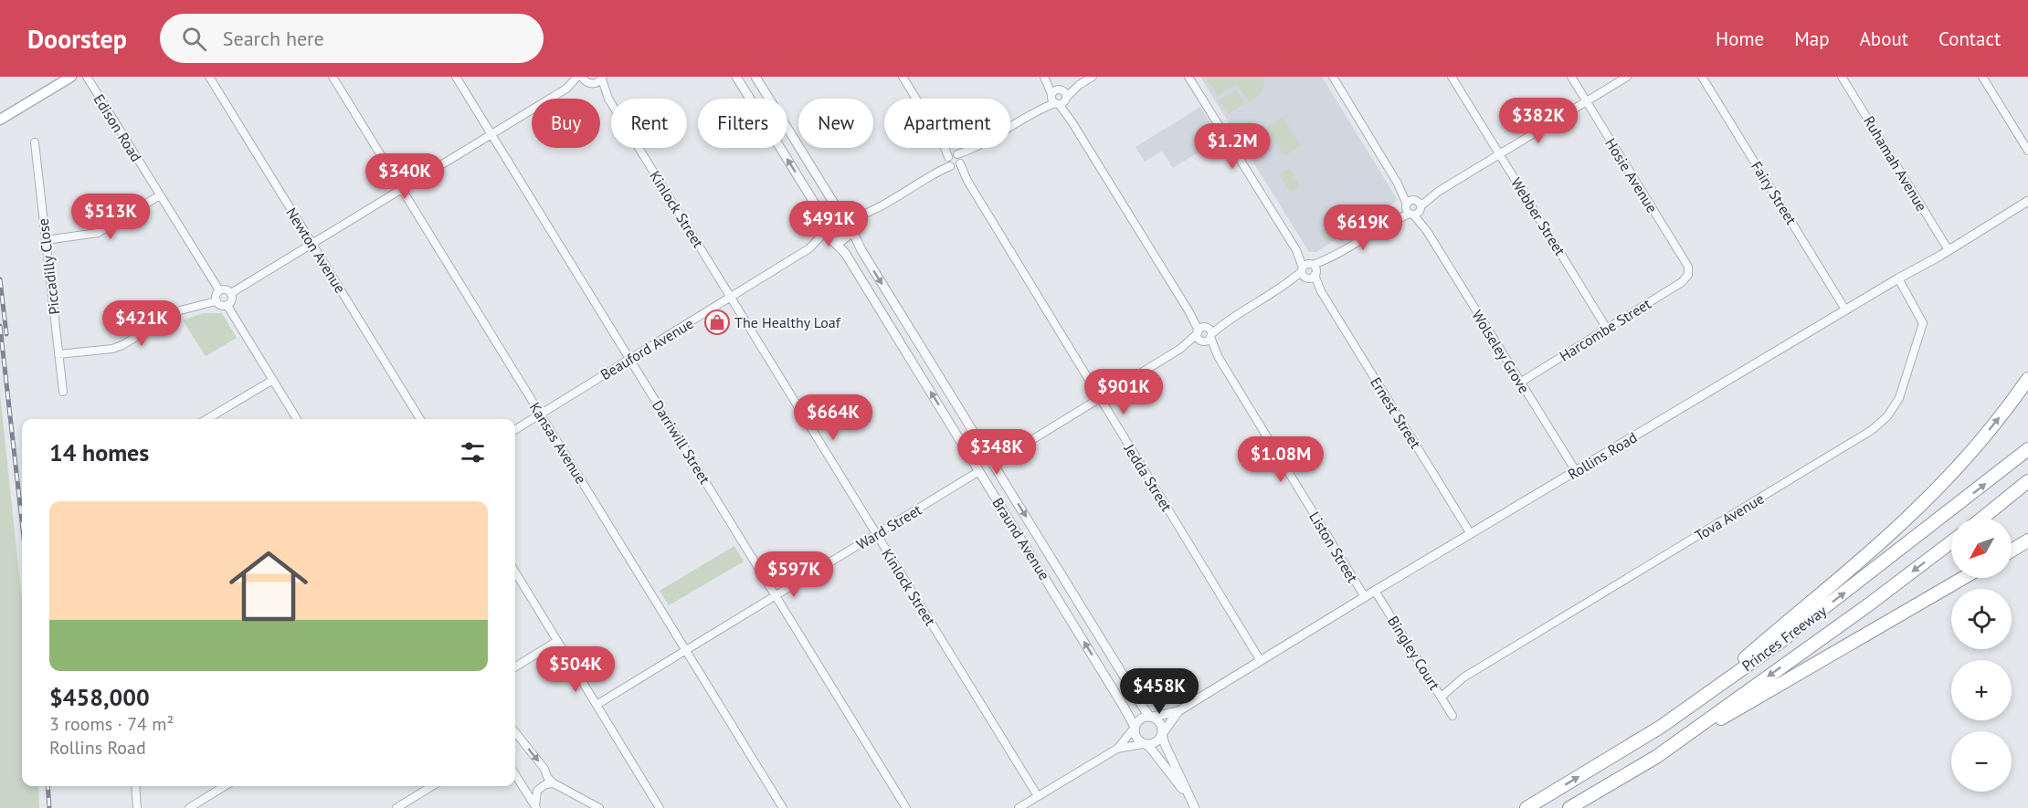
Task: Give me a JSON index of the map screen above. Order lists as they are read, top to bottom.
{
  "streets": {
    "highway": ["Princes Freeway"],
    "street": [
      "Edison Road",
      "Ruhamah Avenue",
      "Hosie Avenue",
      "Fairy Street",
      "Kinlock Street",
      "Webber Street",
      "Newton Avenue",
      "Piccadilly Close",
      "Harcombe Street",
      "Beauford Avenue",
      "Wolseley Grove",
      "Ernest Street",
      "Darriwill Street",
      "Kansas Avenue",
      "Rollins Road",
      "Jedda Street",
      "Tova Avenue",
      "Ward Street",
      "Braund Avenue",
      "Liston Street",
      "Bingley Court"
    ]
  },
  "crossings": [
    ["Ruhamah Avenue", "Rollins Road"],
    ["Hosie Avenue", "Harcombe Street"],
    ["Hosie Avenue", "Ward Street"],
    ["Fairy Street", "Rollins Road"],
    ["Kinlock Street", "Beauford Avenue"],
    ["Kinlock Street", "Ward Street"],
    ["Webber Street", "Harcombe Street"],
    ["Webber Street", "Ward Street"],
    ["Harcombe Street", "Wolseley Grove"],
    ["Beauford Avenue", "Darriwill Street"],
    ["Beauford Avenue", "Kansas Avenue"],
    ["Beauford Avenue", "Braund Avenue"],
    ["Wolseley Grove", "Rollins Road"],
    ["Wolseley Grove", "Ward Street"],
    ["Ernest Street", "Rollins Road"],
    ["Ernest Street", "Ward Street"],
    ["Darriwill Street", "Ward Street"],
    ["Kansas Avenue", "Ward Street"],
    ["Rollins Road", "Jedda Street"],
    ["Rollins Road", "Tova Avenue"],
    ["Rollins Road", "Braund Avenue"],
    ["Rollins Road", "Liston Street"],
    ["Rollins Road", "Bingley Court"],
    ["Jedda Street", "Ward Street"],
    ["Tova Avenue", "Bingley Court"],
    ["Ward Street", "Braund Avenue"],
    ["Ward Street", "Liston Street"]
  ],
  "places": {
    "shop": ["The Healthy Loaf"]
  },
  "north": "bottom left",
  "page": {
    "header": "Doorstep",
    "search": "Search here",
    "nav": [
      "Home",
      "Map",
      "About",
      "Contact"
    ],
    "price": [
      "$382K",
      "$1.2M",
      "$340K",
      "$513K",
      "$491K",
      "$619K",
      "$421K",
      "$901K",
      "$664K",
      "$348K",
      "$1.08M",
      "$597K",
      "$504K",
      "$458K"
    ],
    "chip": [
      "Buy",
      "Rent",
      "Filters",
      "New",
      "Apartment"
    ],
    "heading": "14 homes",
    "list": [
      {
        "name": "$458,000",
        "note": "3 rooms · 74 m² · Rollins Road"
      }
    ],
    "map_buttons": ["+", "−"]
  }
}
